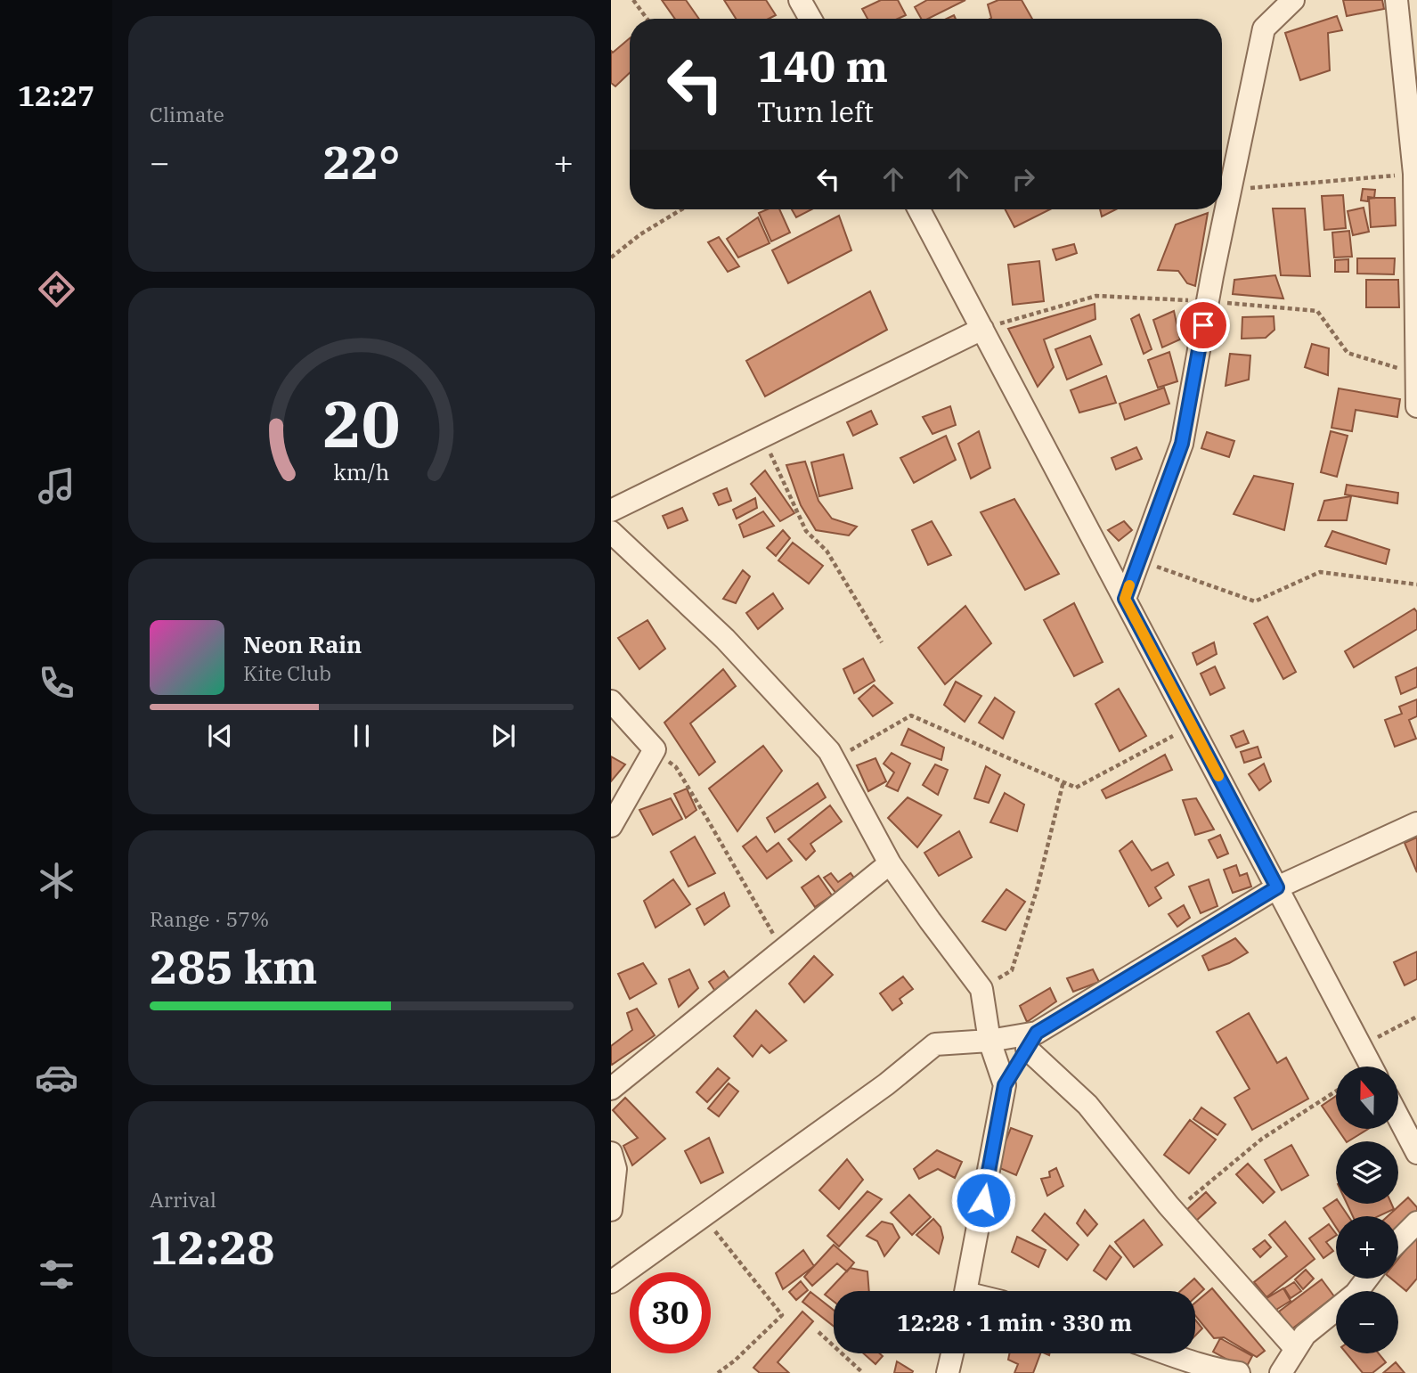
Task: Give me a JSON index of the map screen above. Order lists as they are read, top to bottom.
{
  "north": "top",
  "page": {
    "tabs": "12:27",
    "tile": [
      "Climate",
      ["Range · 57%", "285 km"],
      ["Arrival", "12:28"]
    ],
    "turn": ["140 m", "Turn left"],
    "heat": ["−", "22°", "+"],
    "song": ["Neon Rain", "Kite Club"],
    "map_buttons": ["+", "−"],
    "limit": "30",
    "trip": "12:28 · 1 min · 330 m",
    "gauge": ["20", "km/h"]
  }
}
